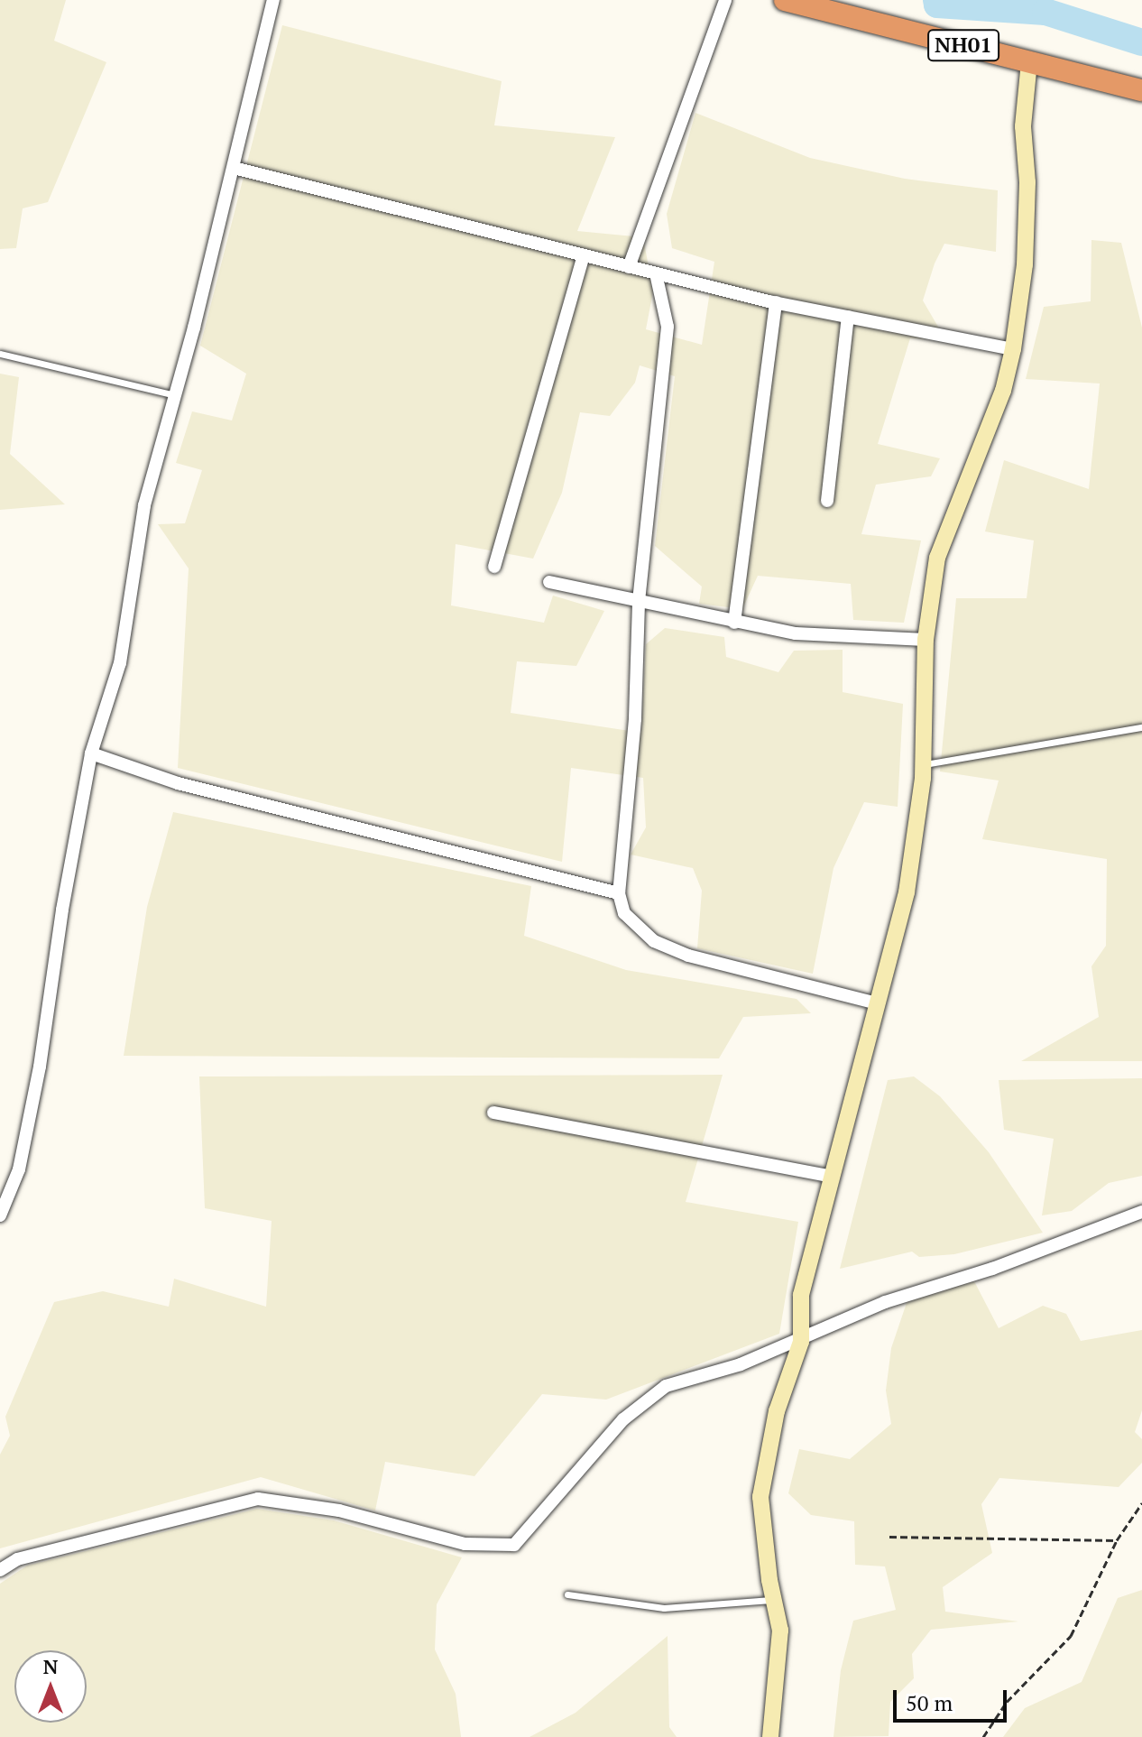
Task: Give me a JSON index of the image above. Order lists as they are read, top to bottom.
{
  "streets": {
    "highway": ["NH01"]
  },
  "scale_bar": "50 m",
  "north": "top"
}
